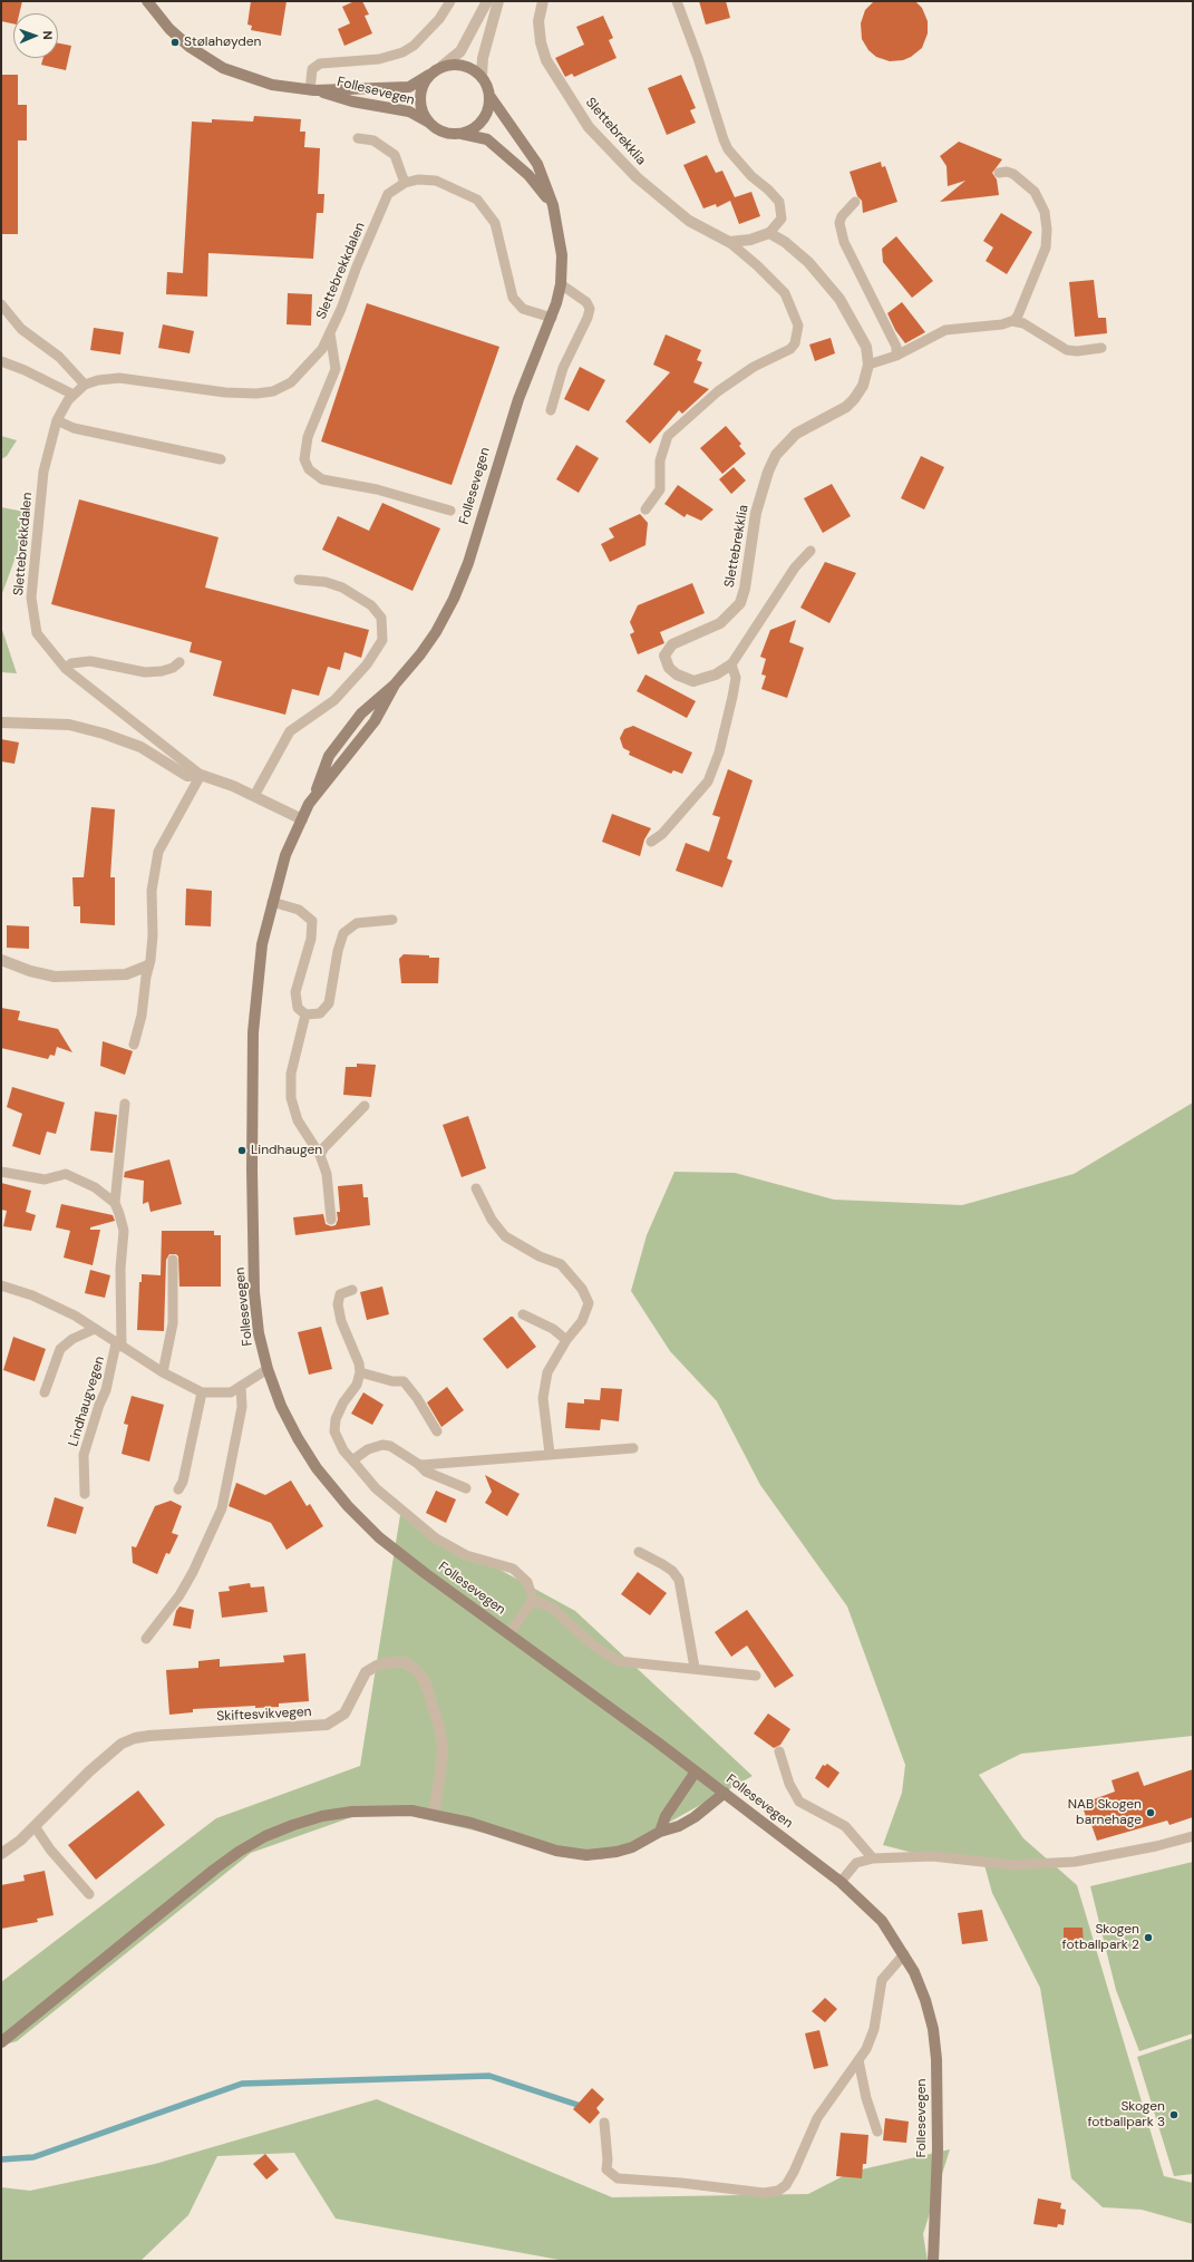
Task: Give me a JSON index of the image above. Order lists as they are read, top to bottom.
{
  "streets": {
    "main road": ["Follesevegen"],
    "street": ["Slettebrekklia", "Skiftesvikvegen"],
    "lane": ["Slettebrekkdalen", "Lindhaugvegen"]
  },
  "crossings": [
    ["Follesevegen", "Lindhaugvegen"]
  ],
  "places": [
    "Stølahøyden",
    "Lindhaugen",
    "NAB Skogen barnehage",
    "Skogen fotballpark 2",
    "Skogen fotballpark 3"
  ],
  "north": "right"
}
